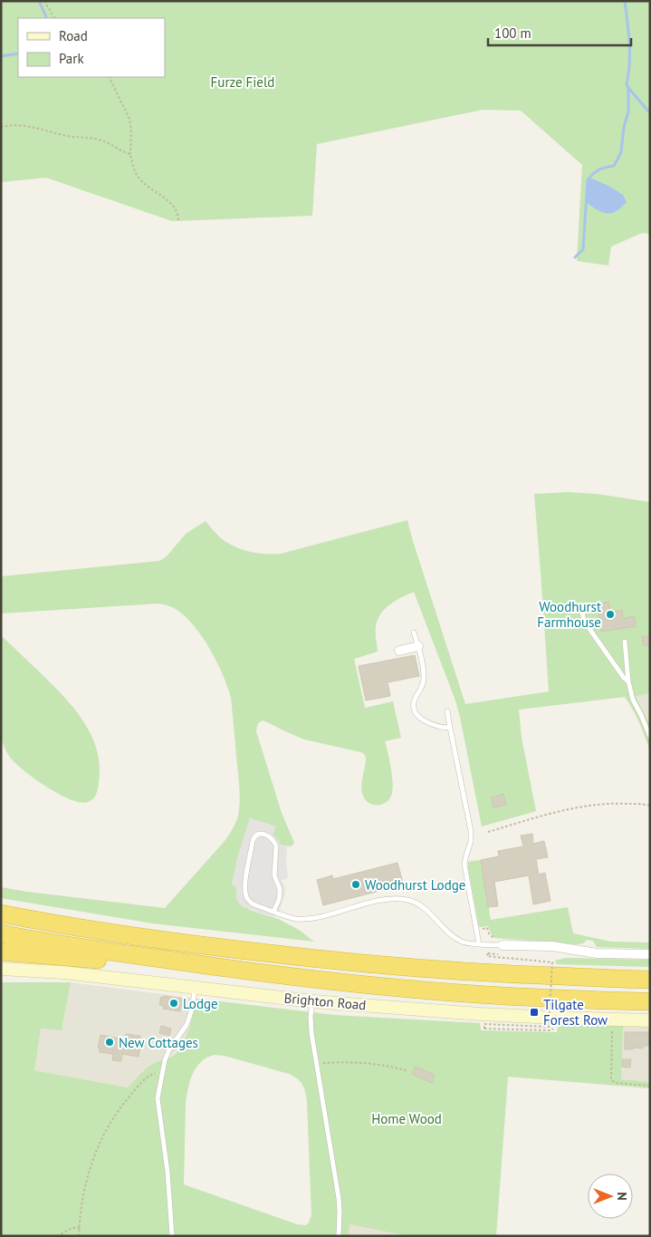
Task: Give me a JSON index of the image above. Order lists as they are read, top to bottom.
{
  "streets": {
    "street": ["Brighton Road"]
  },
  "parks": ["Furze Field", "Home Wood"],
  "places": {
    "other": [
      "Woodhurst Farmhouse",
      "Woodhurst Lodge",
      "Lodge",
      "New Cottages"
    ],
    "transit": ["Tilgate Forest Row"]
  },
  "legend": ["Road", "Park"],
  "scale_bar": "100 m",
  "north": "right"
}
